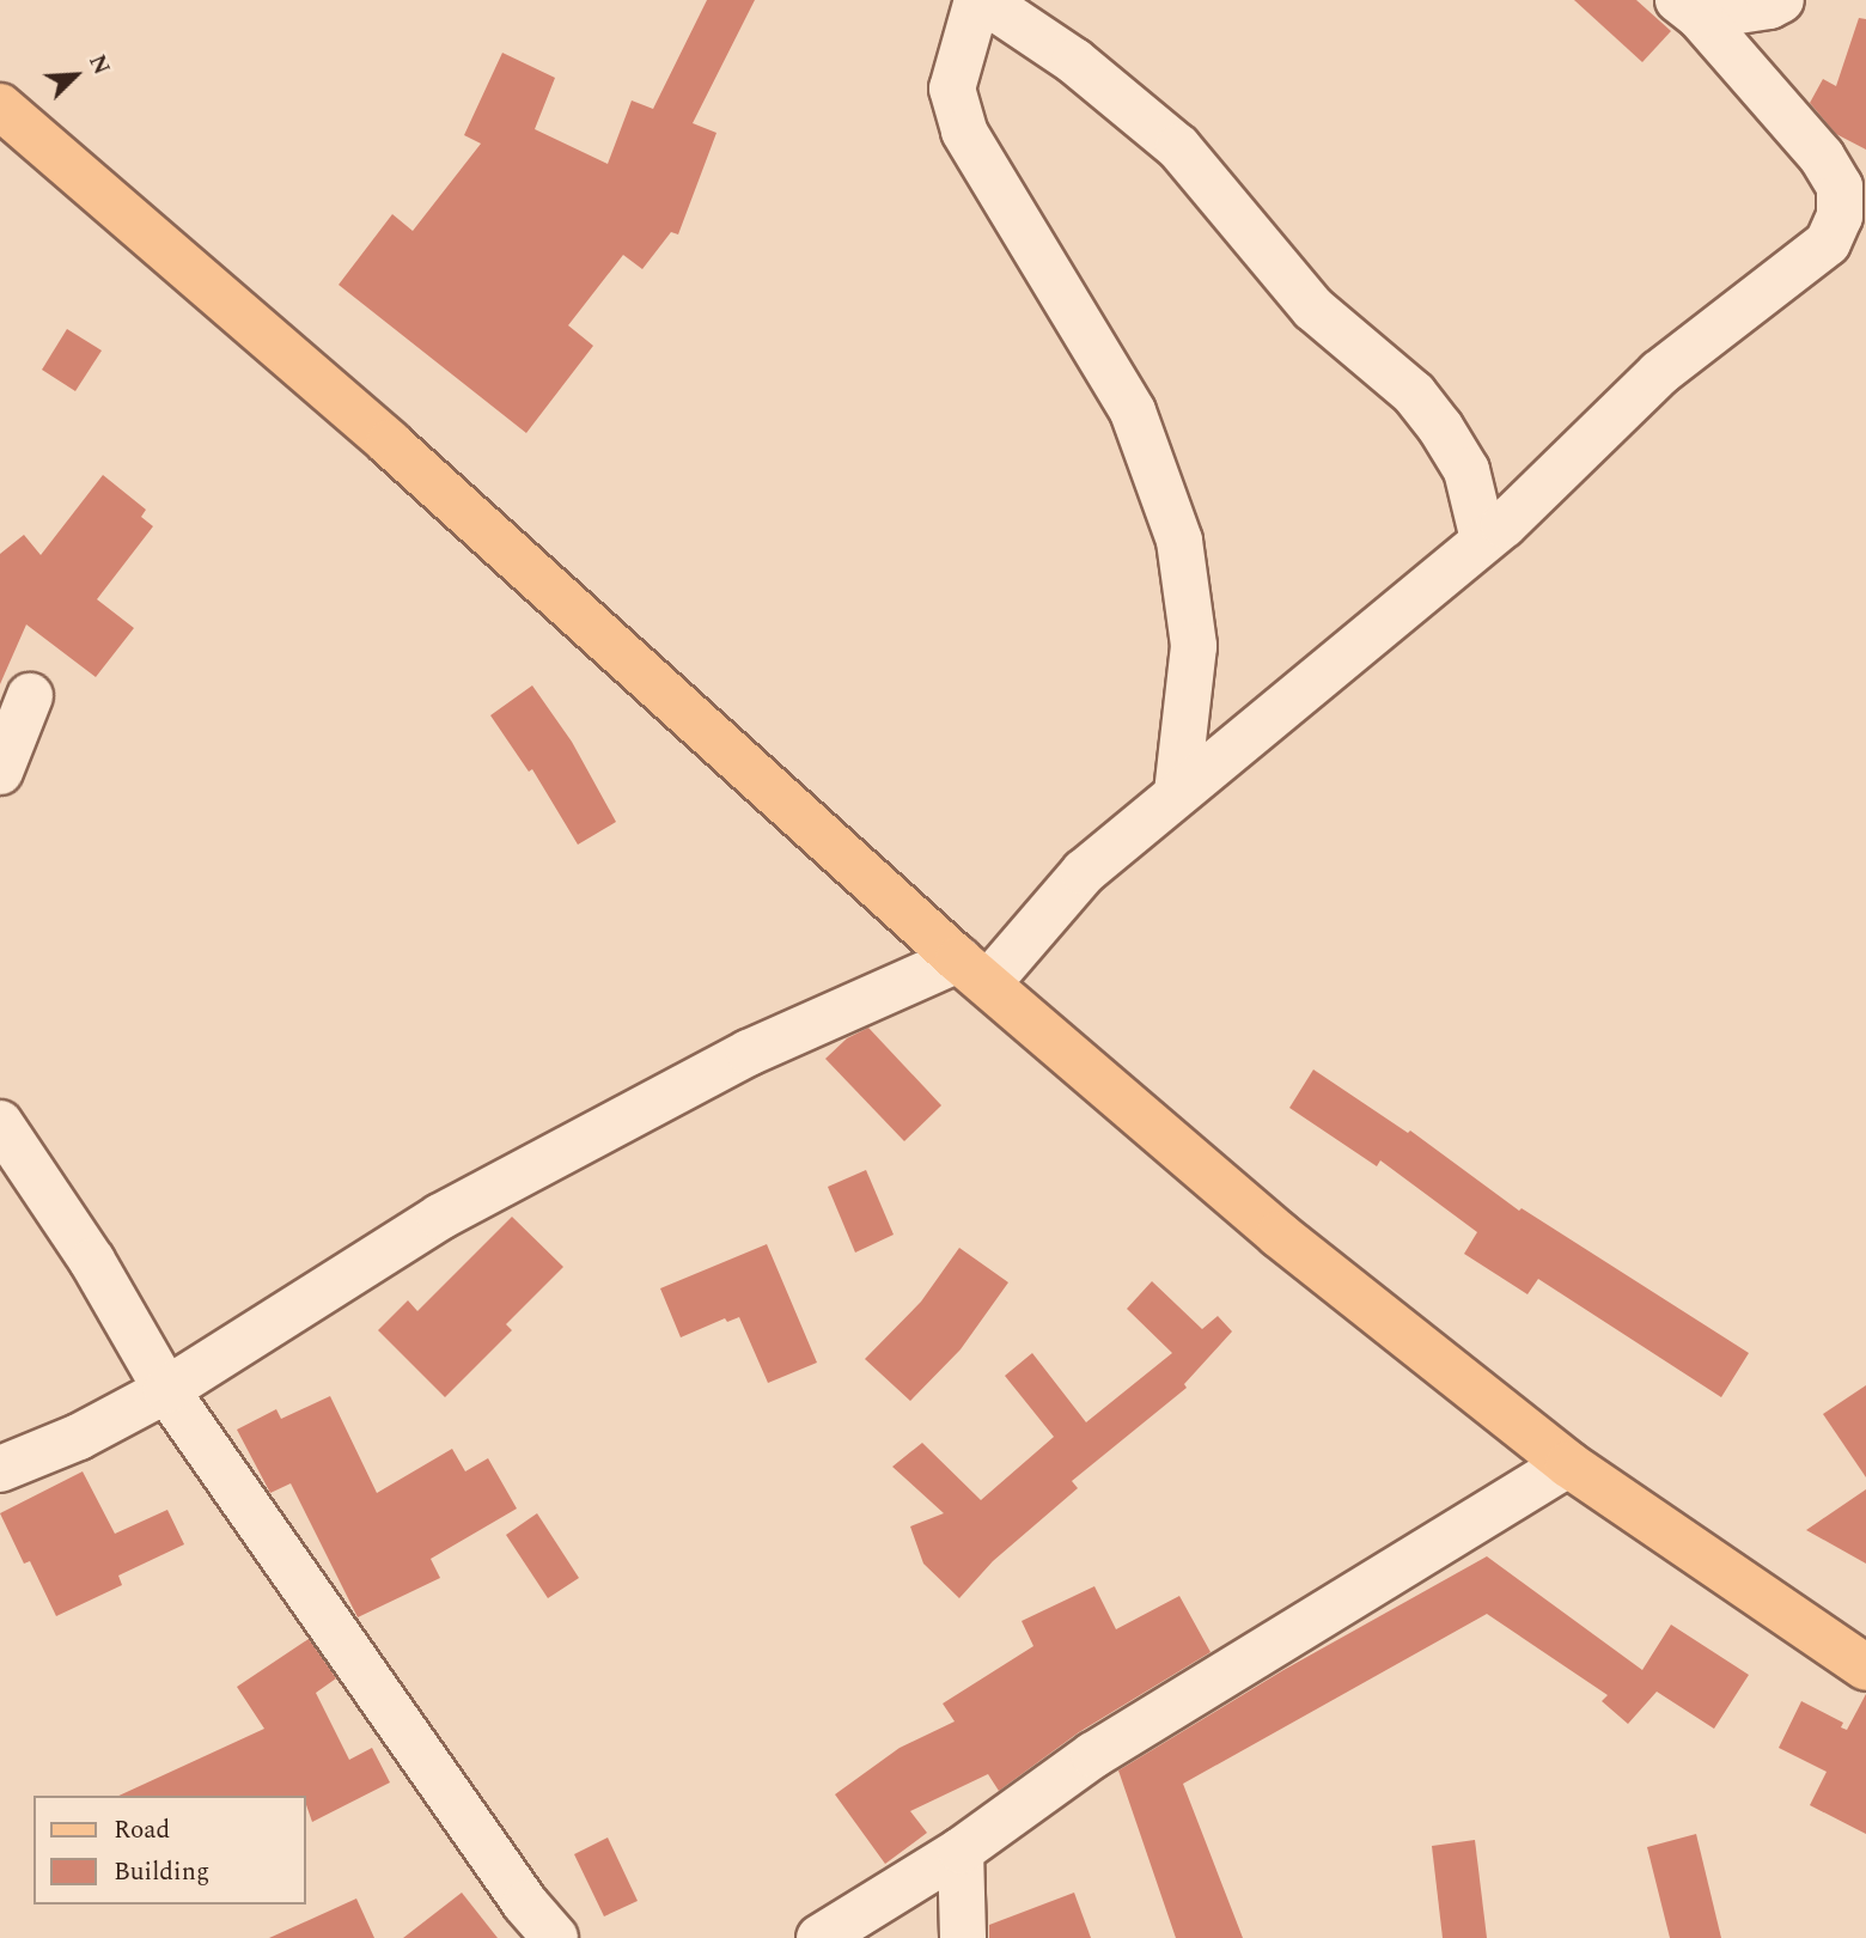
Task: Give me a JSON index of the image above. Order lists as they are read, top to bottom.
{
  "legend": ["Road", "Building"],
  "north": "top right"
}
